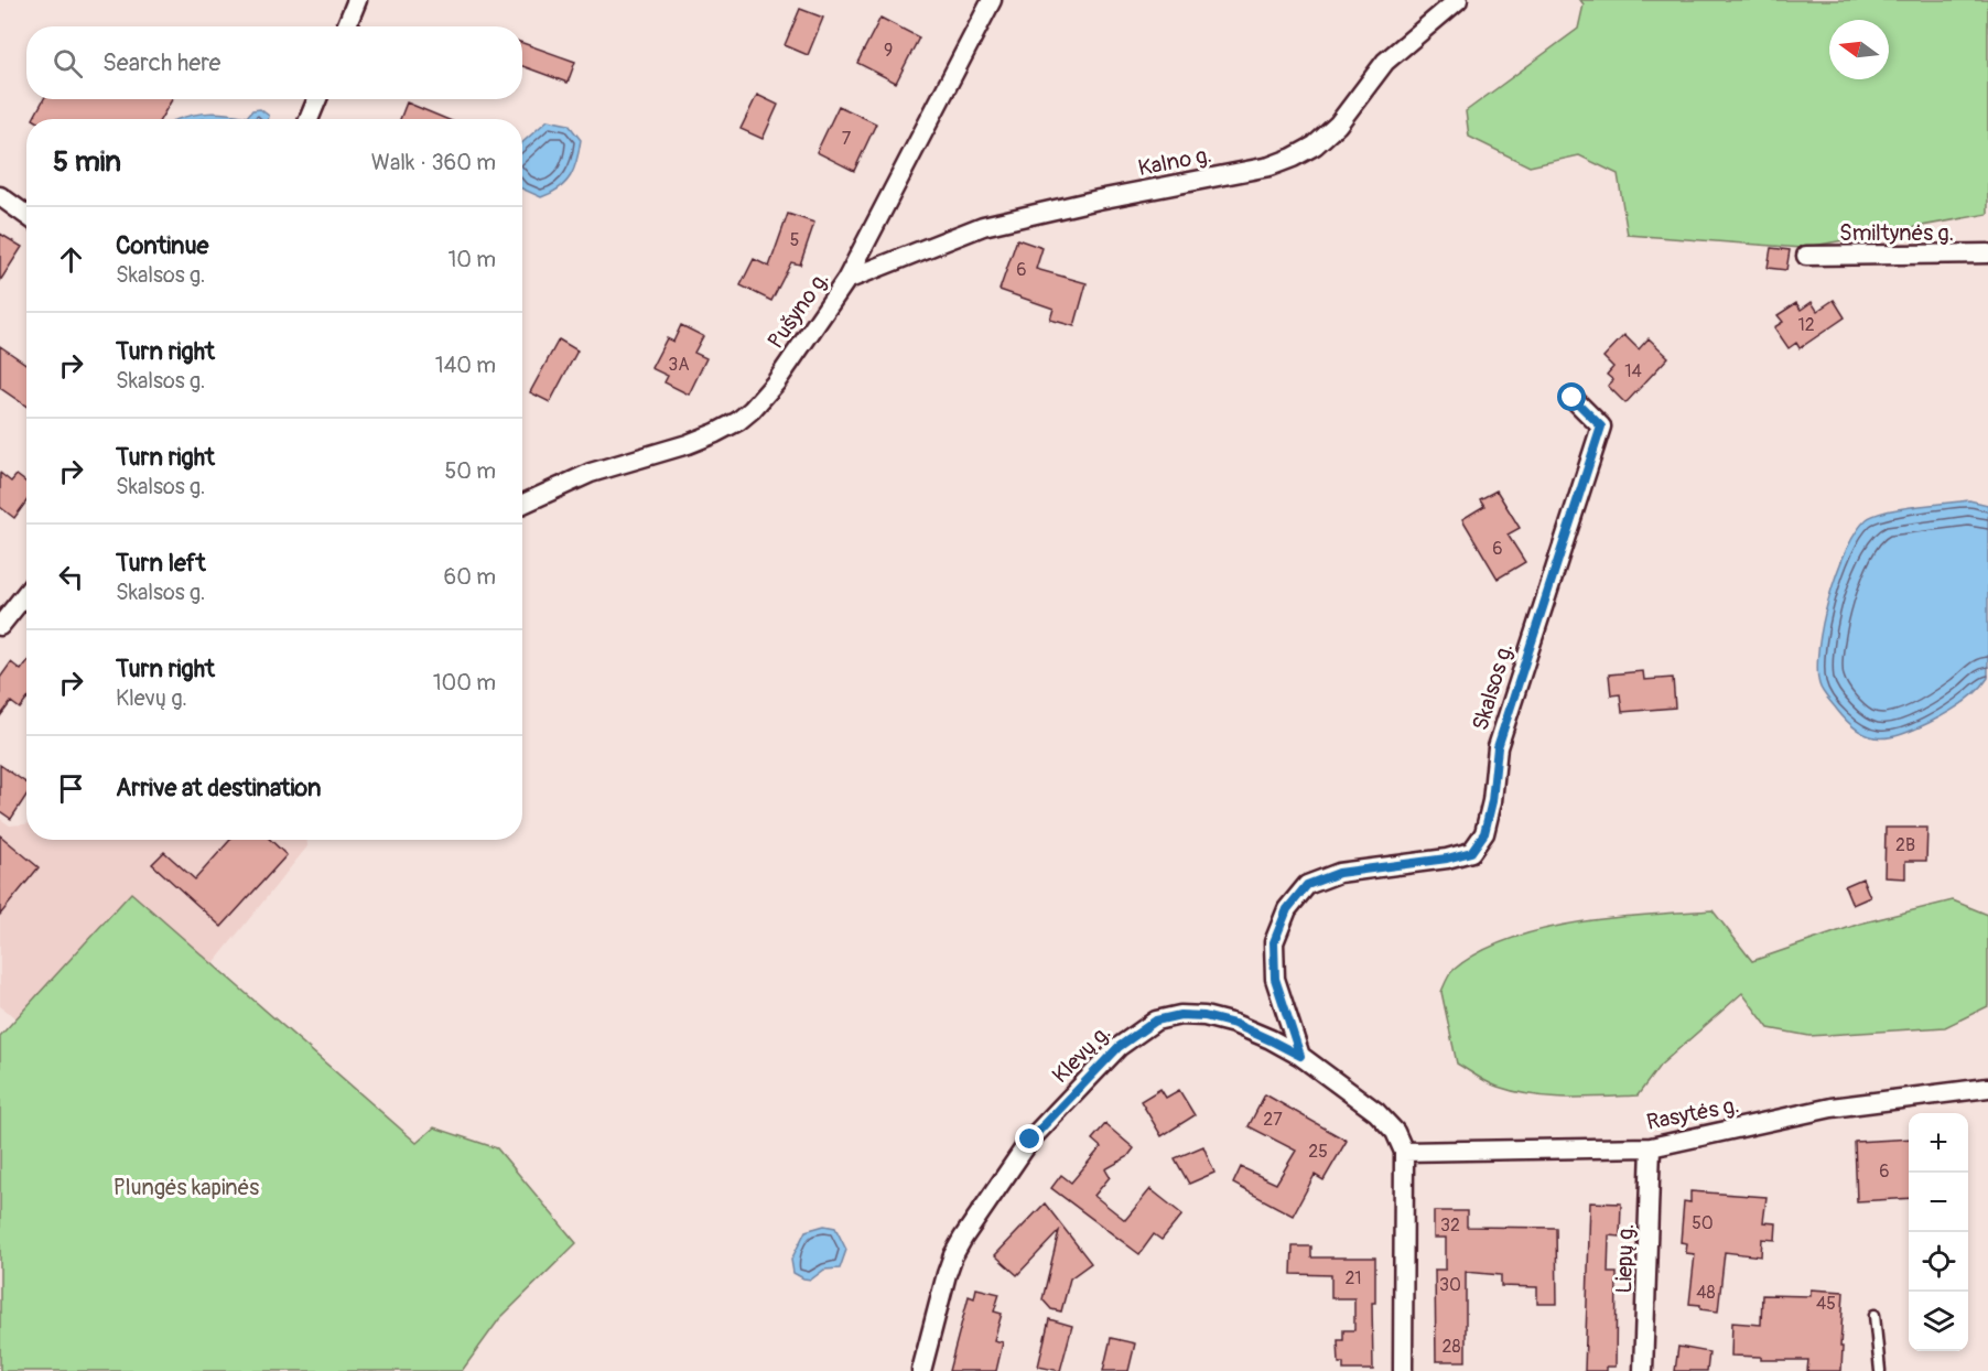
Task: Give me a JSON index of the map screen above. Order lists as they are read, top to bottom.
{
  "streets": {
    "street": [
      "Kalno g.",
      "Smiltynės g.",
      "Pušyno g.",
      "Skalsos g.",
      "Klevų g.",
      "Rasytės g.",
      "Liepų g."
    ]
  },
  "crossings": [
    ["Kalno g.", "Pušyno g."],
    ["Skalsos g.", "Klevų g."],
    ["Klevų g.", "Rasytės g."],
    ["Rasytės g.", "Liepų g."]
  ],
  "parks": ["Plungės kapinės"],
  "house_numbers": [
    "9",
    "7",
    "5",
    "6",
    "12",
    "3A",
    "14",
    "6",
    "2B",
    "27",
    "25",
    "6",
    "50",
    "32",
    "21",
    "30",
    "48",
    "45",
    "28"
  ],
  "north": "left",
  "page": {
    "search": "Search here",
    "heading": ["5 min", "Walk · 360 m"],
    "list": [
      ["Continue", "Skalsos g.", "10 m"],
      ["Turn right", "Skalsos g.", "140 m"],
      ["Turn right", "Skalsos g.", "50 m"],
      ["Turn left", "Skalsos g.", "60 m"],
      ["Turn right", "Klevų g.", "100 m"],
      "Arrive at destination"
    ],
    "map_buttons": ["+", "−"]
  }
}
